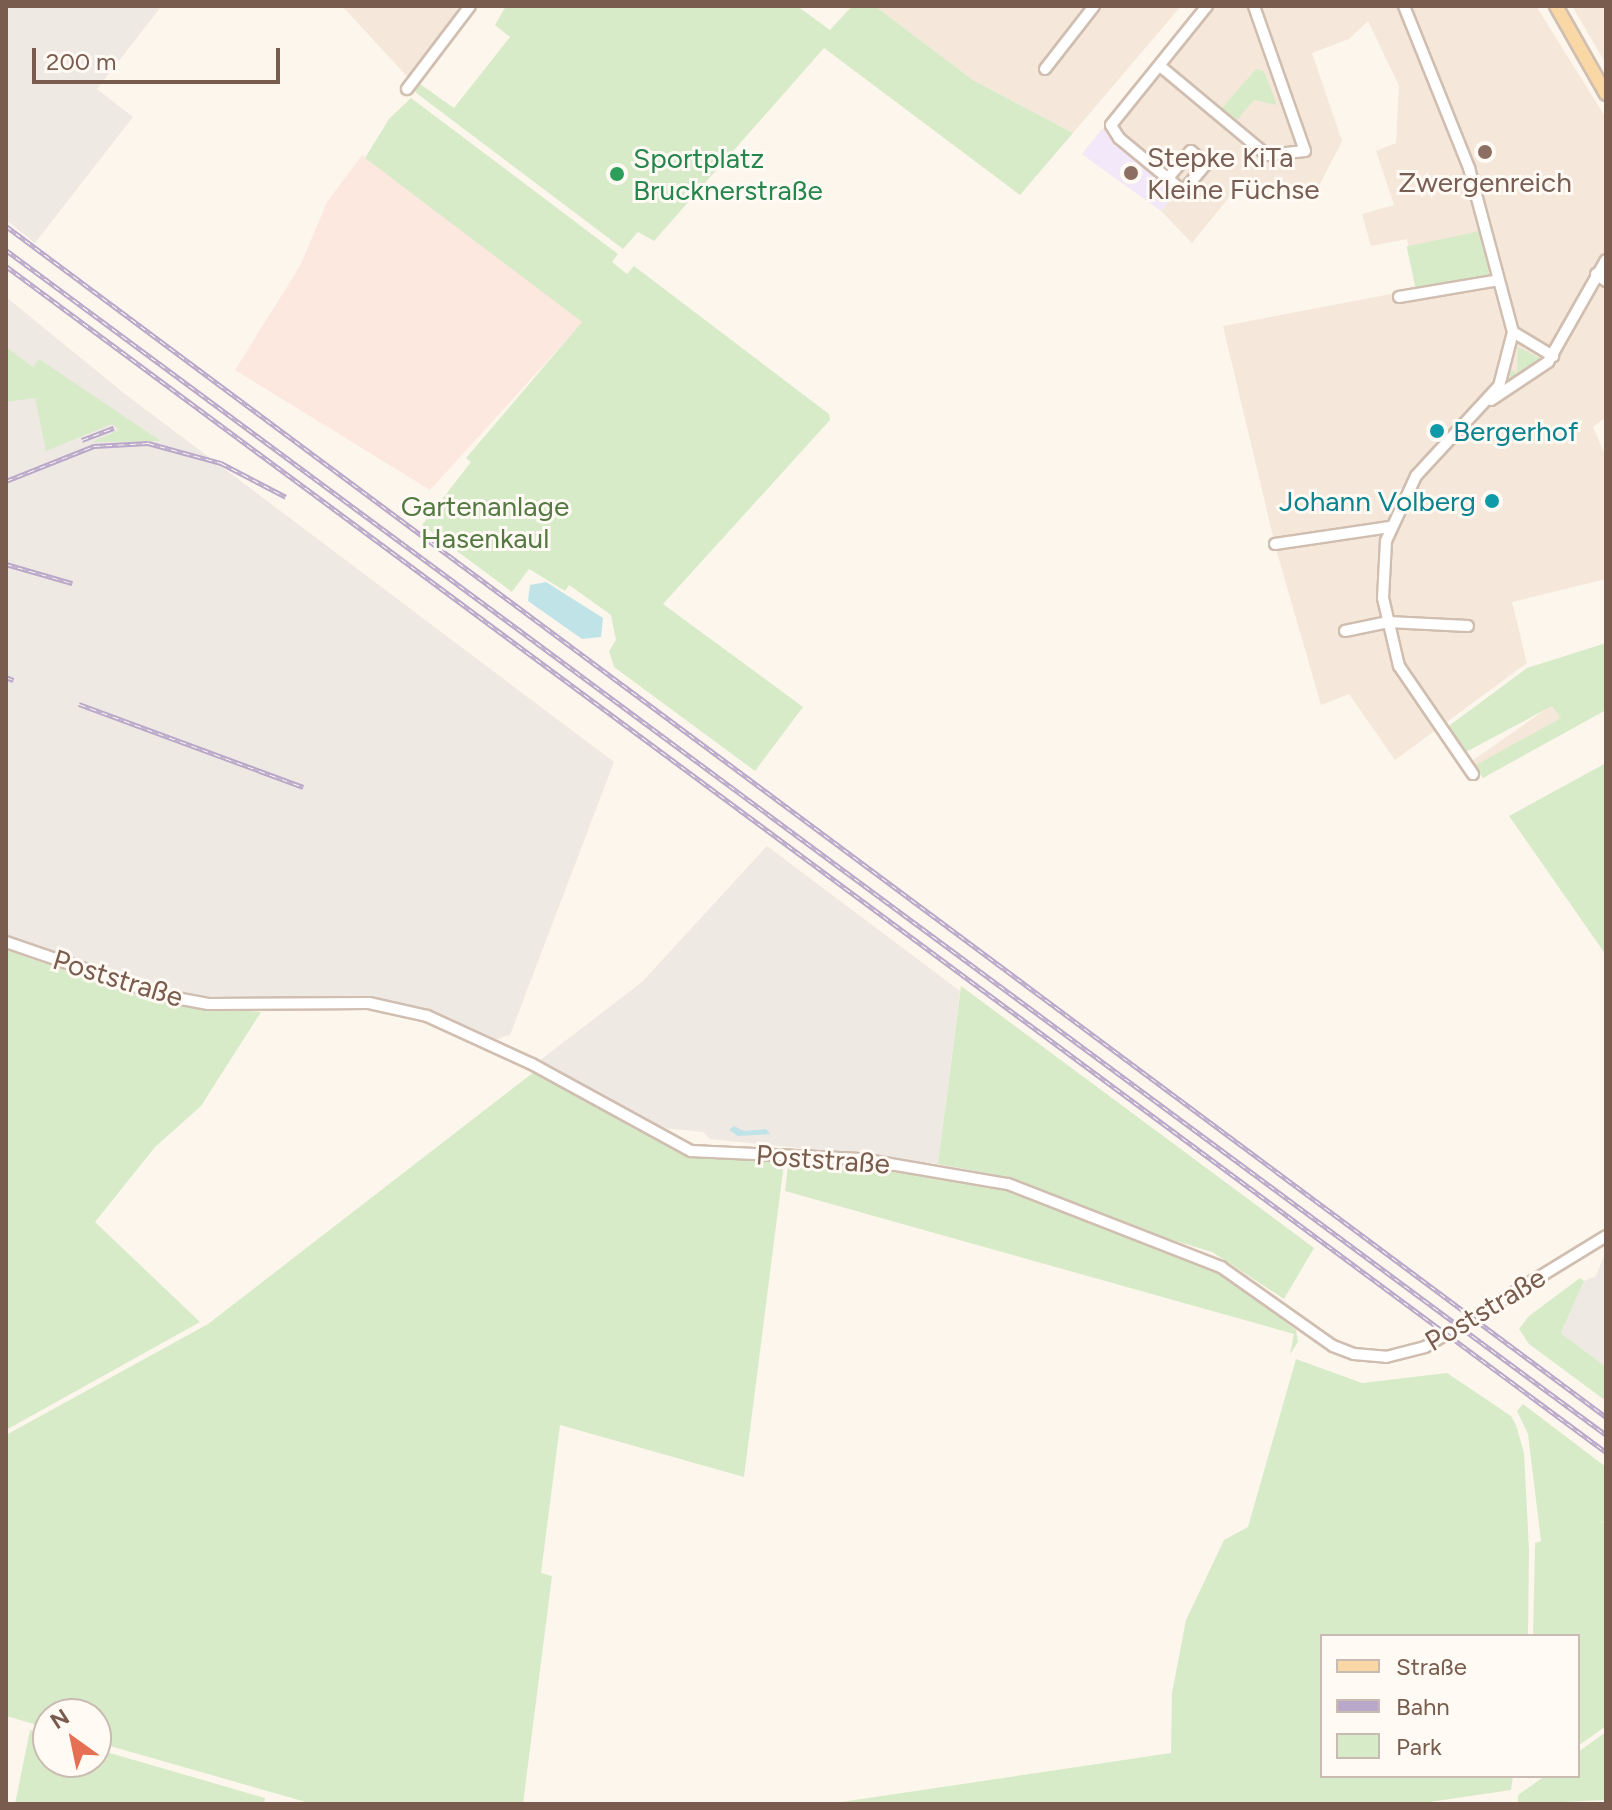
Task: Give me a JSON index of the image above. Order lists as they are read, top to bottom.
{
  "streets": {
    "street": ["Poststraße"]
  },
  "parks": ["Gartenanlage Hasenkaul"],
  "places": [
    "Zwergenreich",
    "Stepke KiTa Kleine Füchse",
    "Sportplatz Brucknerstraße",
    "Bergerhof",
    "Johann Volberg"
  ],
  "legend": ["Straße", "Bahn", "Park"],
  "scale_bar": "200 m",
  "north": "top left"
}
